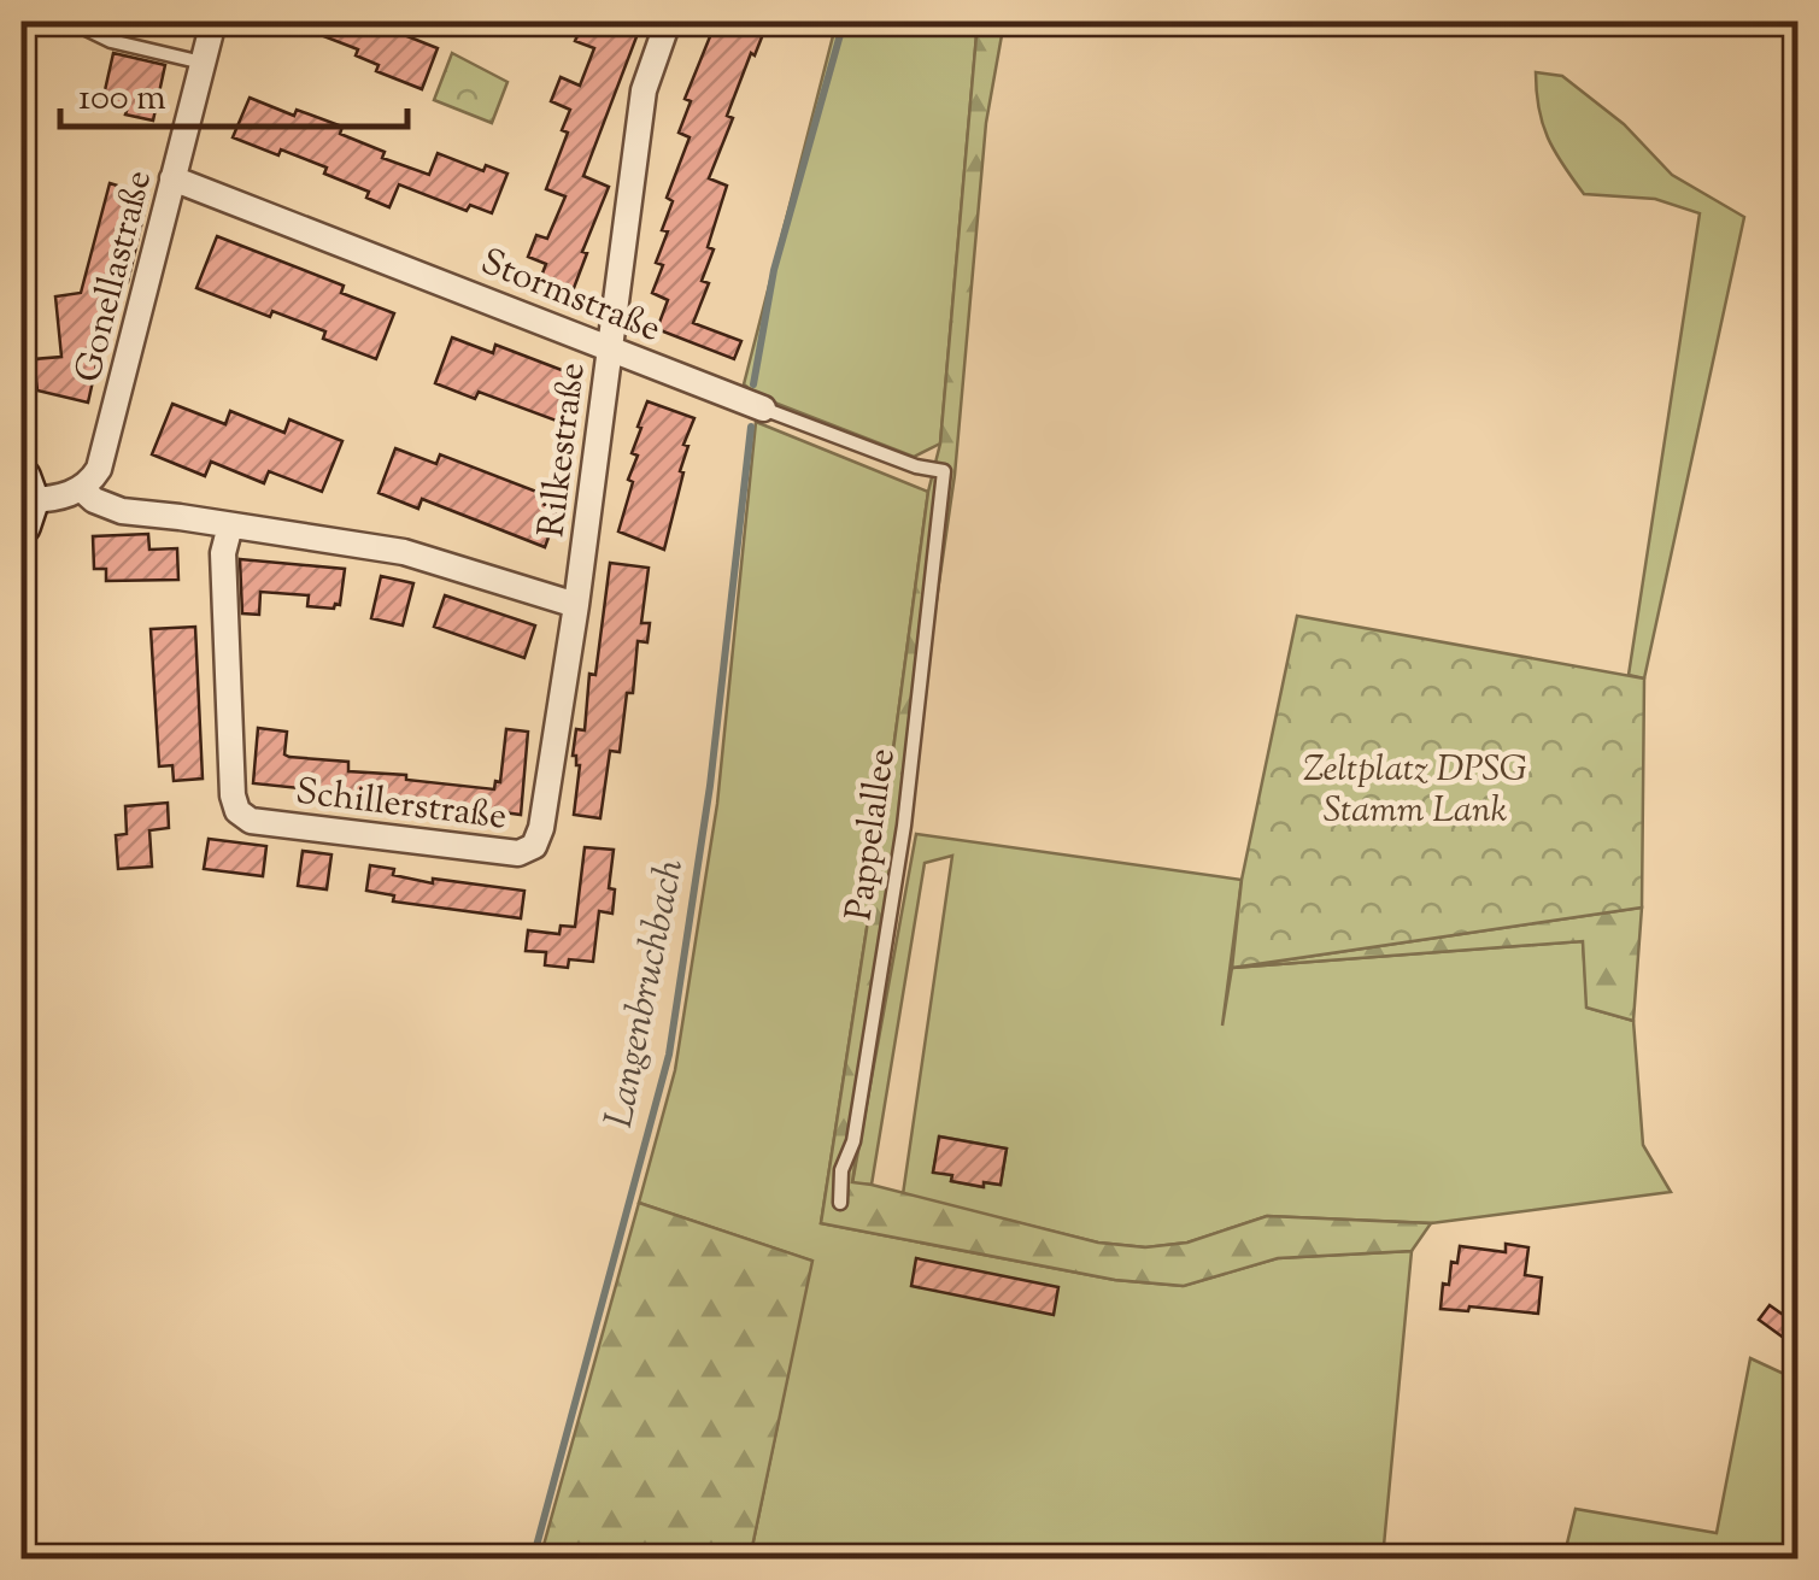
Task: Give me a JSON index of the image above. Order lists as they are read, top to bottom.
{
  "streets": {
    "street": [
      "Gonellastraße",
      "Stormstraße",
      "Rilkestraße",
      "Schillerstraße"
    ],
    "lane": ["Pappelallee"]
  },
  "crossings": [
    ["Gonellastraße", "Stormstraße"],
    ["Stormstraße", "Rilkestraße"],
    ["Stormstraße", "Pappelallee"],
    ["Rilkestraße", "Schillerstraße"]
  ],
  "water": ["Langenbruchbach"],
  "parks": ["Zeltplatz DPSG Stamm Lank"],
  "scale_bar": "100 m"
}
